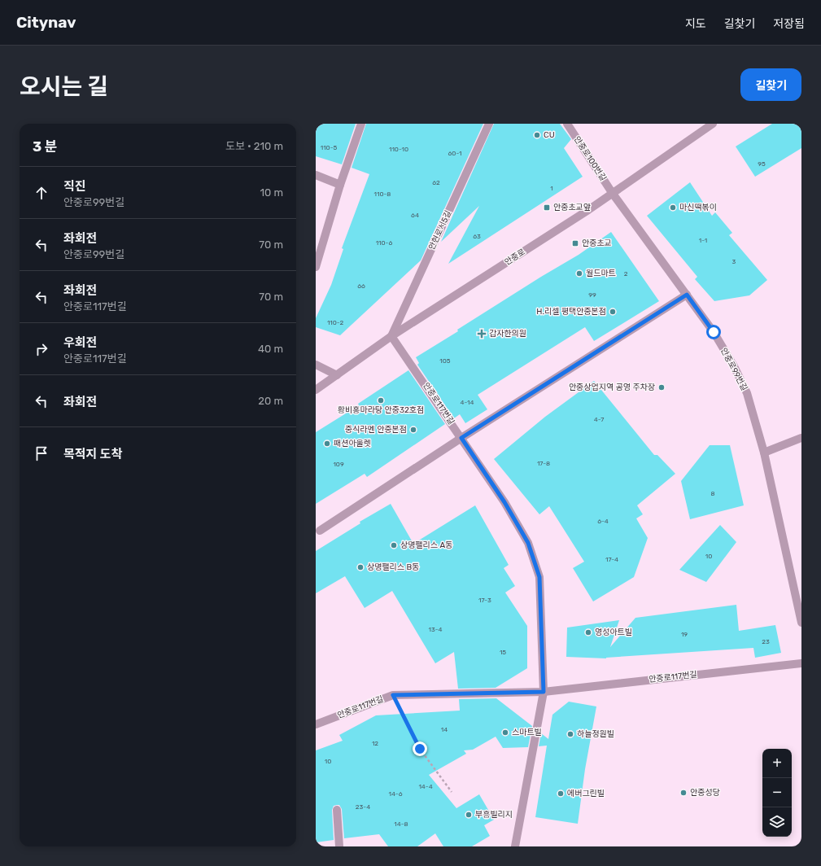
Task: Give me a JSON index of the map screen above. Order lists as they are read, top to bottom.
{
  "streets": {
    "street": [
      "안중로100번길",
      "안현로서5길",
      "안중로",
      "안중로99번길",
      "안중로117번길"
    ]
  },
  "crossings": [
    ["안중로100번길", "안중로"],
    ["안중로100번길", "안중로99번길"],
    ["안현로서5길", "안중로"],
    ["안현로서5길", "안중로117번길"],
    ["안중로", "안중로99번길"],
    ["안중로", "안중로117번길"]
  ],
  "places": {
    "other": [
      "CU",
      "마신떡볶이",
      "월드마트",
      "H.리셀 평택안중본점",
      "안중상업지역 공영 주차장",
      "황비홍마라탕 안중32호점",
      "중식라멘 안중본점",
      "패션아울렛",
      "상명팰리스 A동",
      "상명팰리스 B동",
      "영성아트빌",
      "스마트빌",
      "하늘정원빌",
      "안중성당",
      "에버그린빌",
      "부흥빌리지"
    ],
    "transit": ["안중초교앞", "안중초교"],
    "health": ["갑자한의원"]
  },
  "house_numbers": [
    "110-5",
    "110-10",
    "60-1",
    "95",
    "62",
    "1",
    "110-8",
    "64",
    "63",
    "1-1",
    "110-6",
    "3",
    "2",
    "66",
    "99",
    "110-2",
    "105",
    "4-14",
    "4-7",
    "17-8",
    "109",
    "8",
    "6-4",
    "10",
    "17-4",
    "17-3",
    "13-4",
    "19",
    "23",
    "15",
    "14",
    "12",
    "10",
    "14-4",
    "14-6",
    "23-4",
    "14-8"
  ],
  "page": {
    "header": "Citynav",
    "nav": ["지도", "길찾기", "저장됨"],
    "title": "오시는 길",
    "buttons": "길찾기",
    "heading": ["3 분", "도보 · 210 m"],
    "list": [
      ["직진", "안중로99번길", "10 m"],
      ["좌회전", "안중로99번길", "70 m"],
      ["좌회전", "안중로117번길", "70 m"],
      ["우회전", "안중로117번길", "40 m"],
      ["좌회전", "20 m"],
      "목적지 도착"
    ],
    "map_buttons": ["+", "−"]
  }
}
